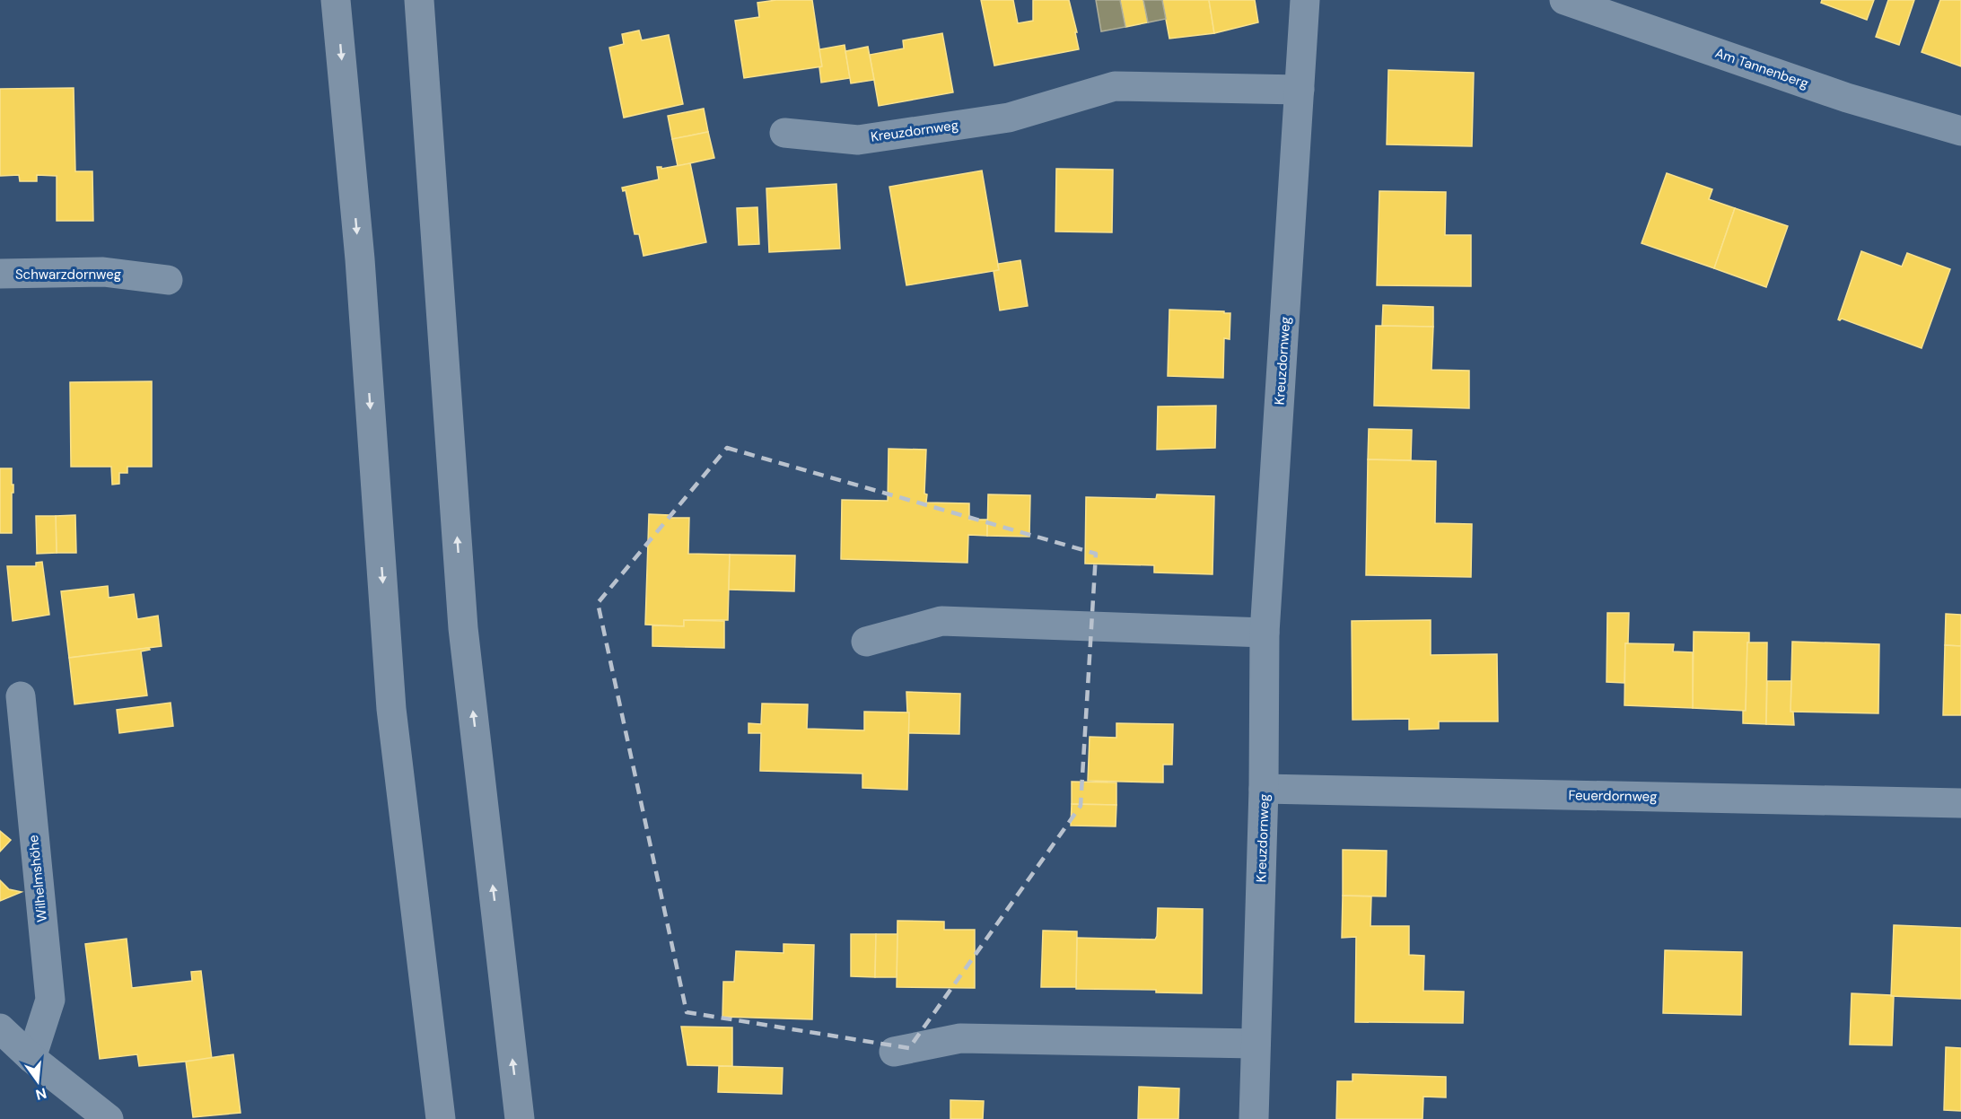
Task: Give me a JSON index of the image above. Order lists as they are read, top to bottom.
{
  "streets": {
    "street": [
      "Am Tannenberg",
      "Kreuzdornweg",
      "Schwarzdornweg",
      "Feuerdornweg",
      "Wilhelmshöhe"
    ]
  },
  "crossings": [
    ["Kreuzdornweg", "Feuerdornweg"]
  ],
  "north": "bottom"
}
